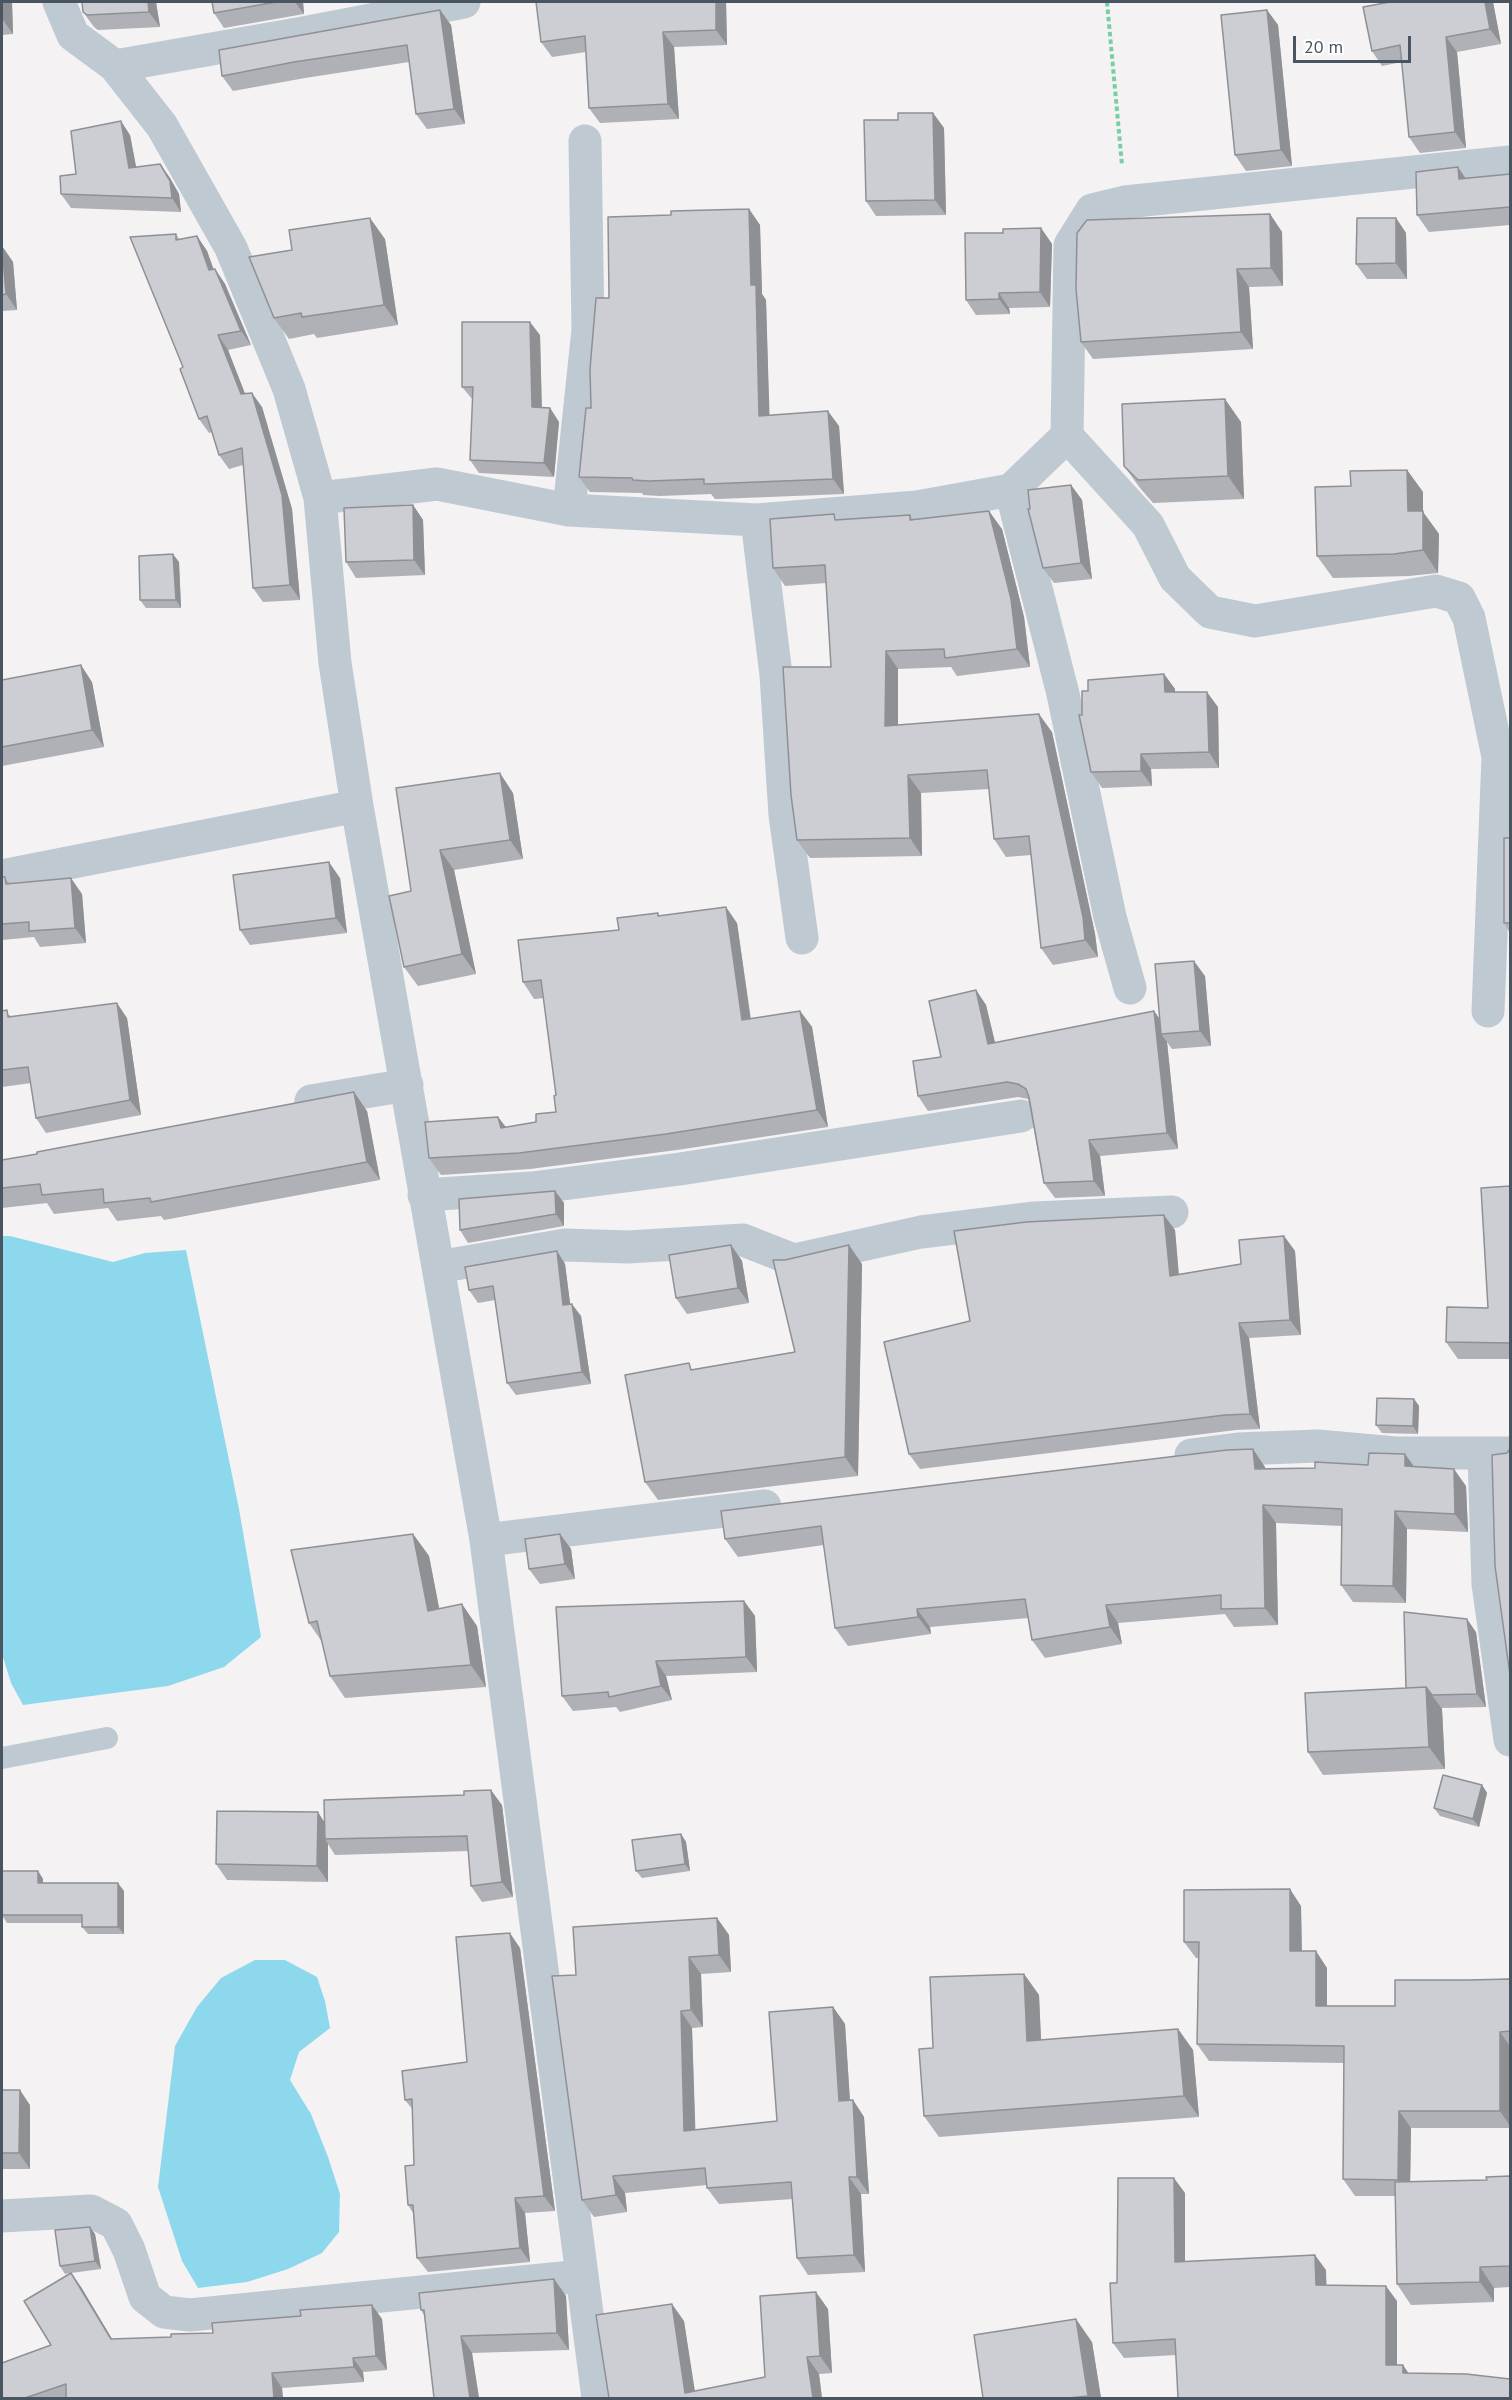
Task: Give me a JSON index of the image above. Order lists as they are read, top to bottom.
{
  "scale_bar": "20 m"
}
